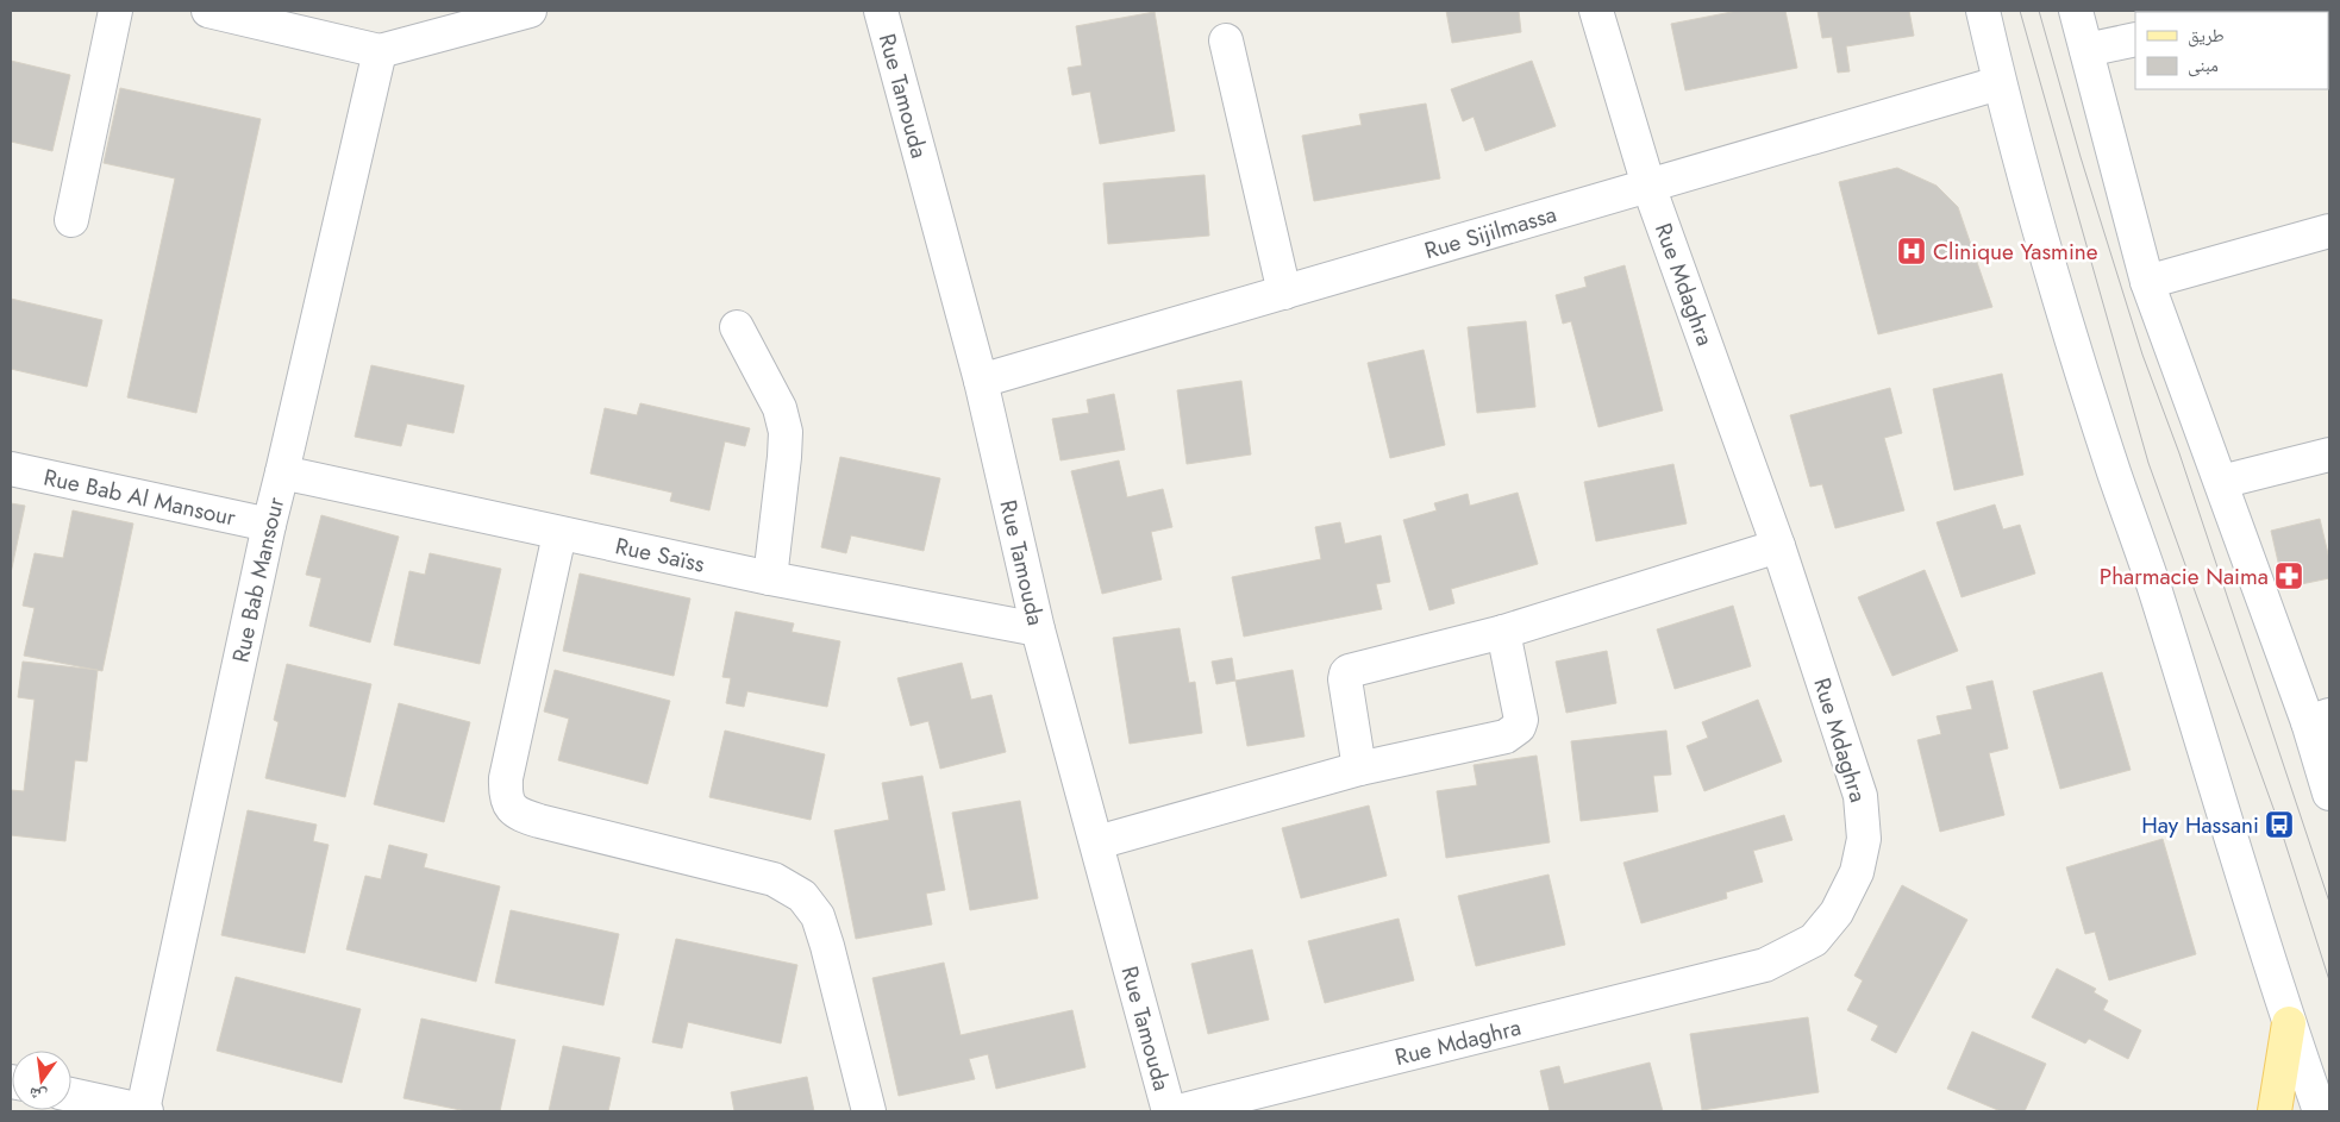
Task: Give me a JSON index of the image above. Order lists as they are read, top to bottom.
{
  "streets": {
    "street": [
      "Rue Tamouda",
      "Rue Sijilmassa",
      "Rue Mdaghra",
      "Rue Bab Al Mansour",
      "Rue Saïss",
      "Rue Bab Mansour"
    ]
  },
  "crossings": [
    ["Rue Tamouda", "Rue Sijilmassa"],
    ["Rue Tamouda", "Rue Saïss"],
    ["Rue Sijilmassa", "Rue Mdaghra"],
    ["Rue Bab Al Mansour", "Rue Bab Mansour"],
    ["Rue Saïss", "Rue Bab Mansour"]
  ],
  "places": {
    "hospital": ["Clinique Yasmine"],
    "pharmacy": ["Pharmacie Naima"],
    "bus stop": ["Hay Hassani"]
  },
  "legend": ["طريق", "مبنى"],
  "north": "bottom"
}
